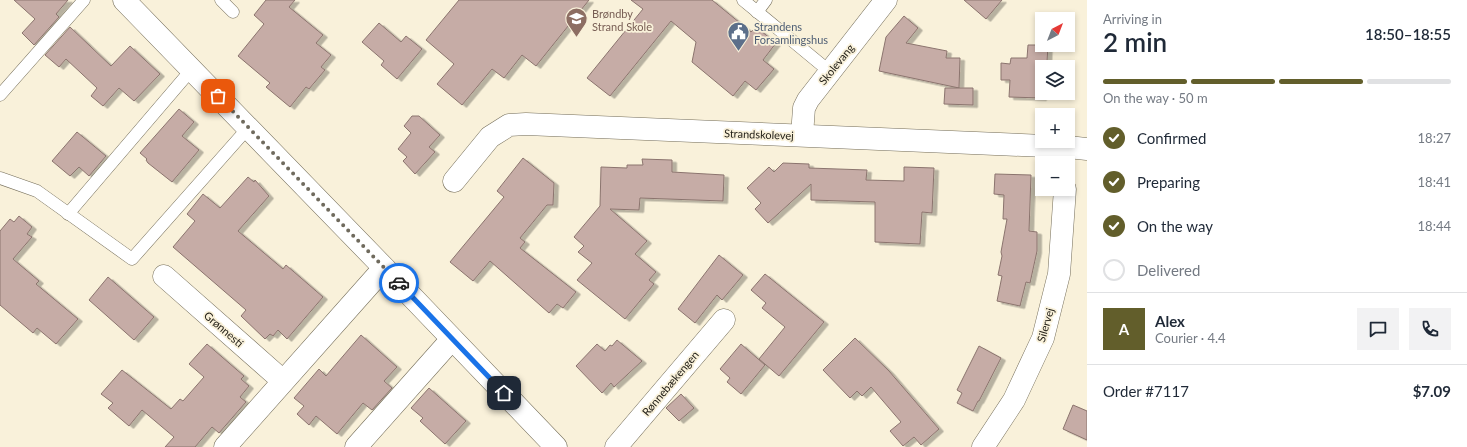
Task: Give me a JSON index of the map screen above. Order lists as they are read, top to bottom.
{
  "streets": {
    "street": [
      "Skolevang",
      "Strandskolevej",
      "Silervej",
      "Grønnesti",
      "Rønnebækengen"
    ]
  },
  "crossings": [
    ["Skolevang", "Strandskolevej"]
  ],
  "places": {
    "school or university": ["Brøndby Strand Skole"],
    "public building": ["Strandens Forsamlingshus"]
  },
  "north": "top right",
  "page": {
    "heading": ["2 min", "Arriving in", "18:50–18:55"],
    "panel": [
      "Alex",
      "Courier · 4.4",
      "Order #7117",
      "$7.09"
    ],
    "map_buttons": ["+", "−"],
    "bar": "On the way · 50 m",
    "list": [
      ["Confirmed", "18:27"],
      ["Preparing", "18:41"],
      ["On the way", "18:44"],
      "Delivered"
    ],
    "round": "A"
  }
}
